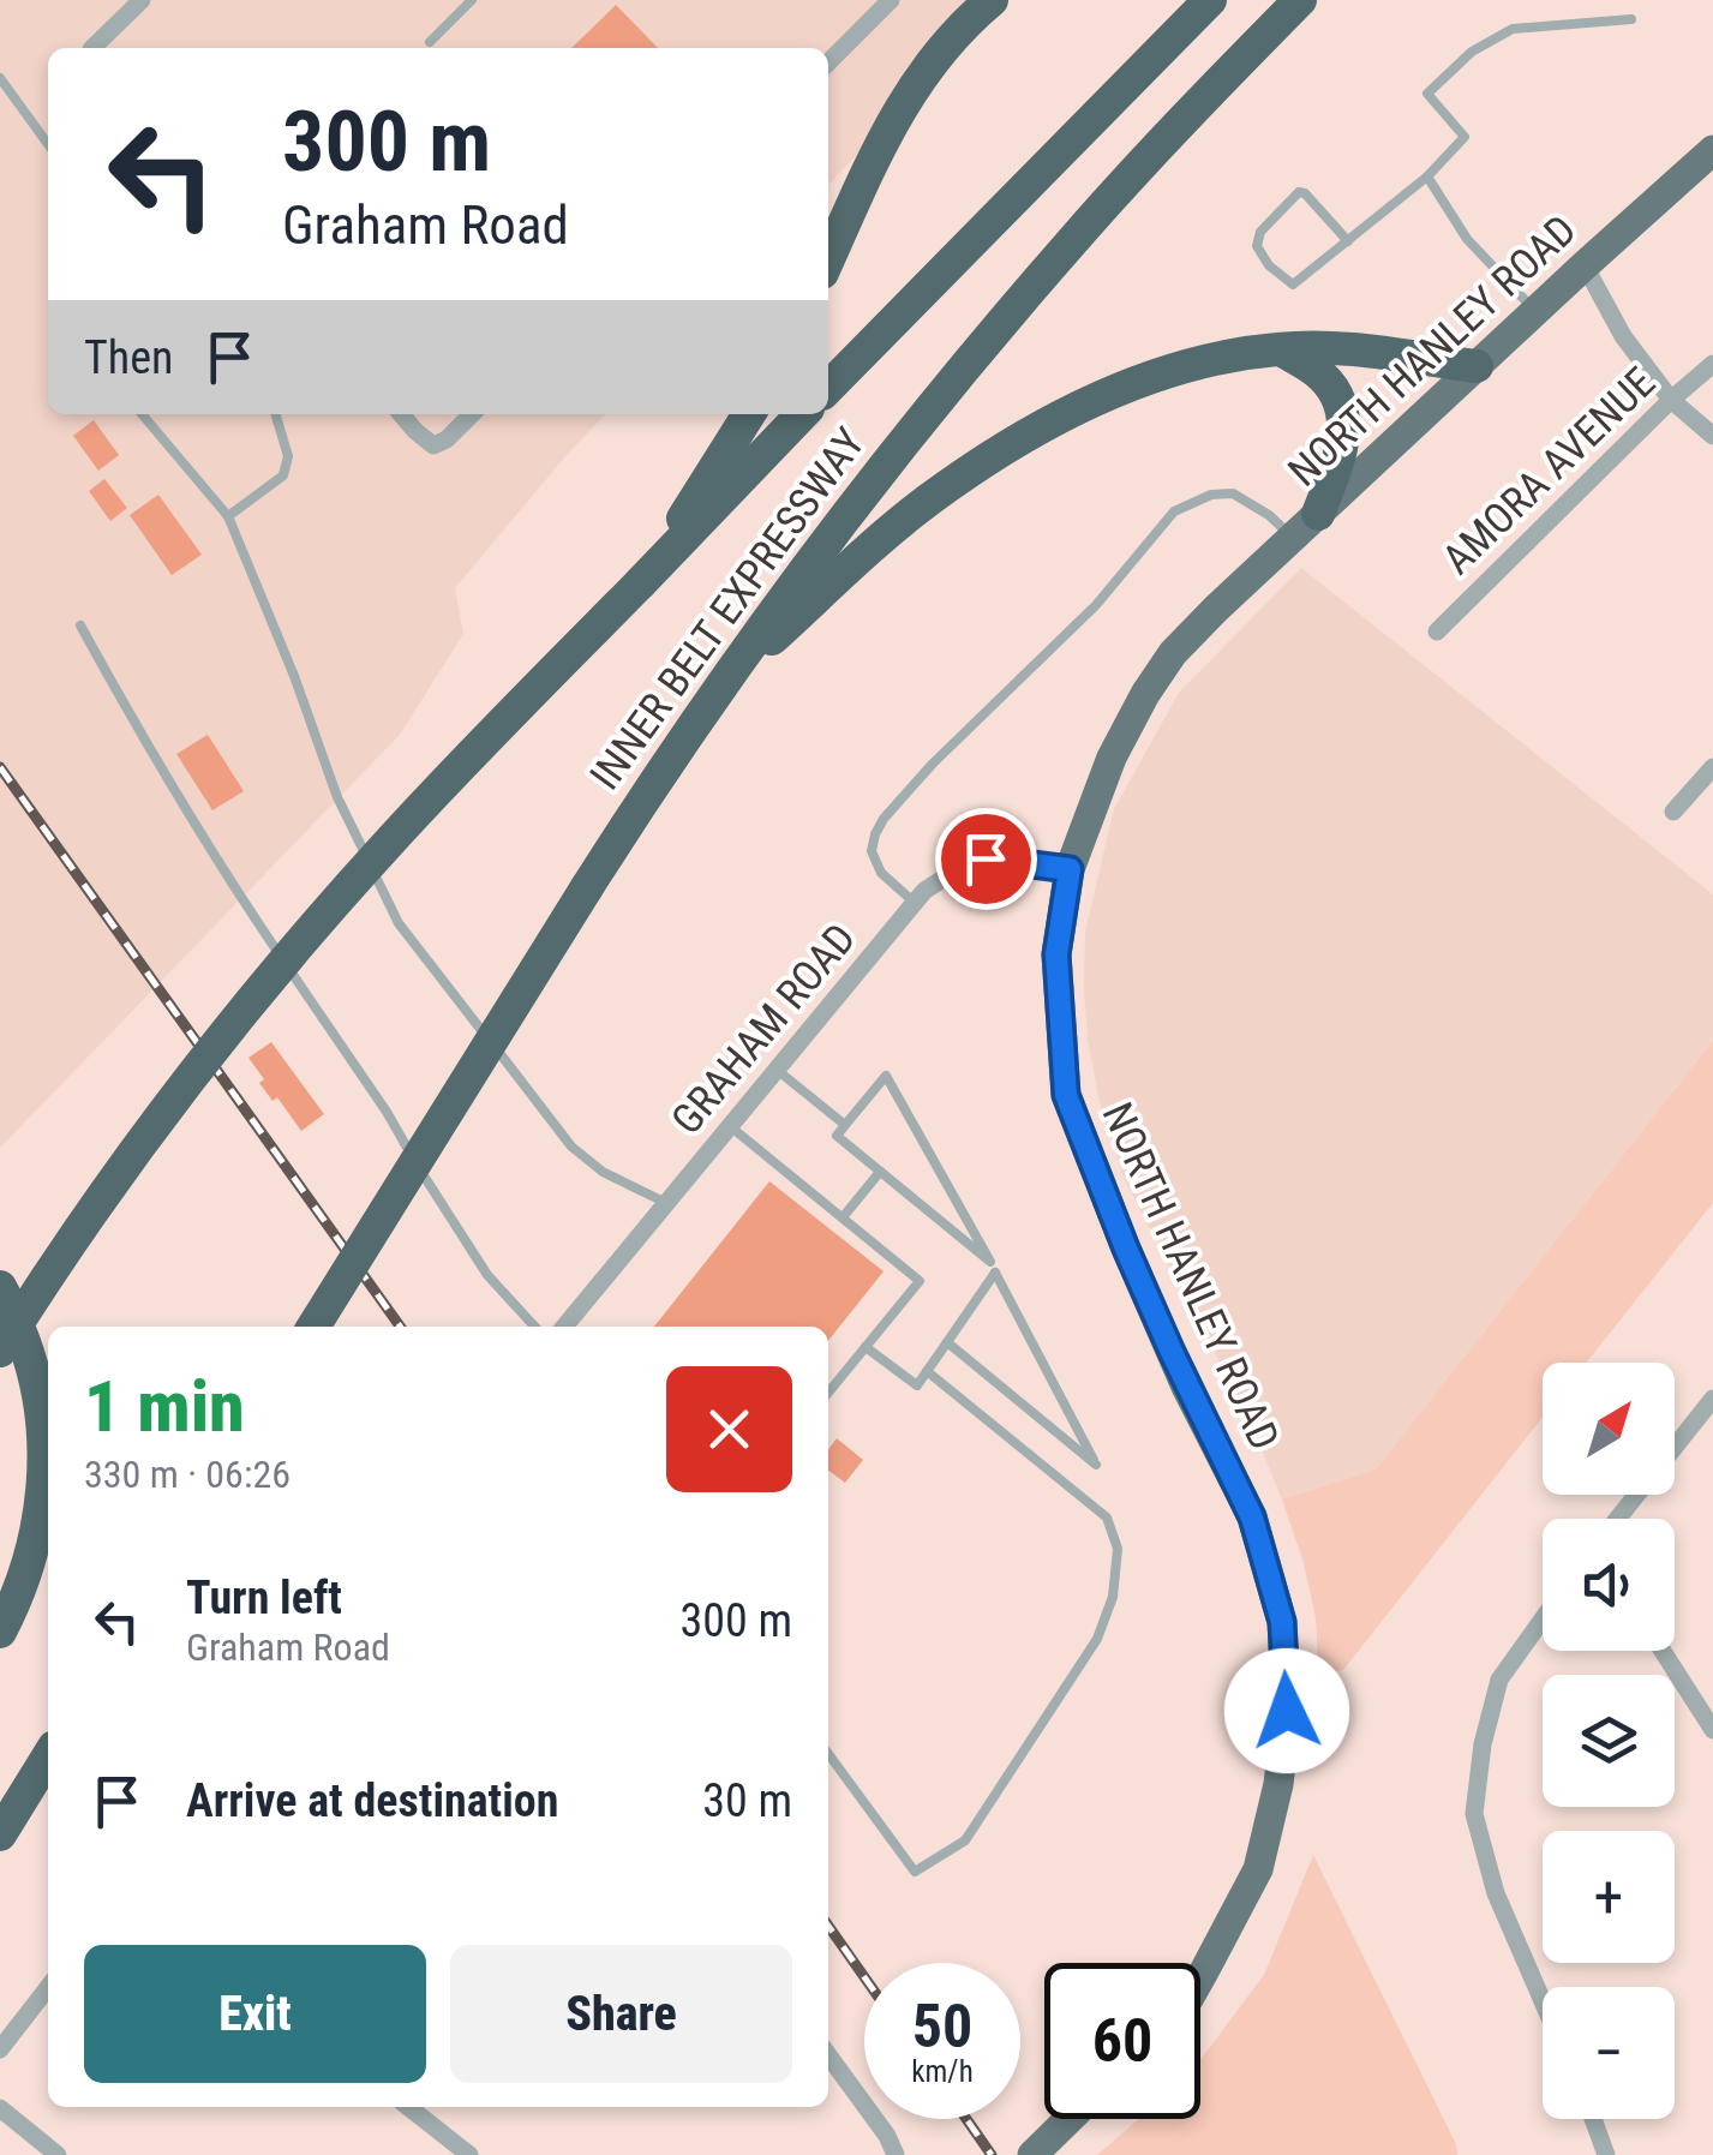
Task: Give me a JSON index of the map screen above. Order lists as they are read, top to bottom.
{
  "streets": {
    "highway": ["INNER BELT EXPRESSWAY"],
    "main road": ["NORTH HANLEY ROAD"],
    "street": ["AMORA AVENUE", "GRAHAM ROAD"]
  },
  "crossings": [
    ["NORTH HANLEY ROAD", "GRAHAM ROAD"]
  ],
  "north": "top right",
  "page": {
    "turn": ["300 m", "Graham Road"],
    "then": "Then",
    "heading": ["1 min", "330 m · 06:26"],
    "map_buttons": ["+", "−"],
    "list": [
      {
        "name": "Turn left",
        "note": "Graham Road",
        "value": "300 m"
      },
      {
        "name": "Arrive at destination",
        "value": "30 m"
      }
    ],
    "buttons": ["Exit", "Share"],
    "speed": "50 km/h",
    "limit": "60"
  }
}
